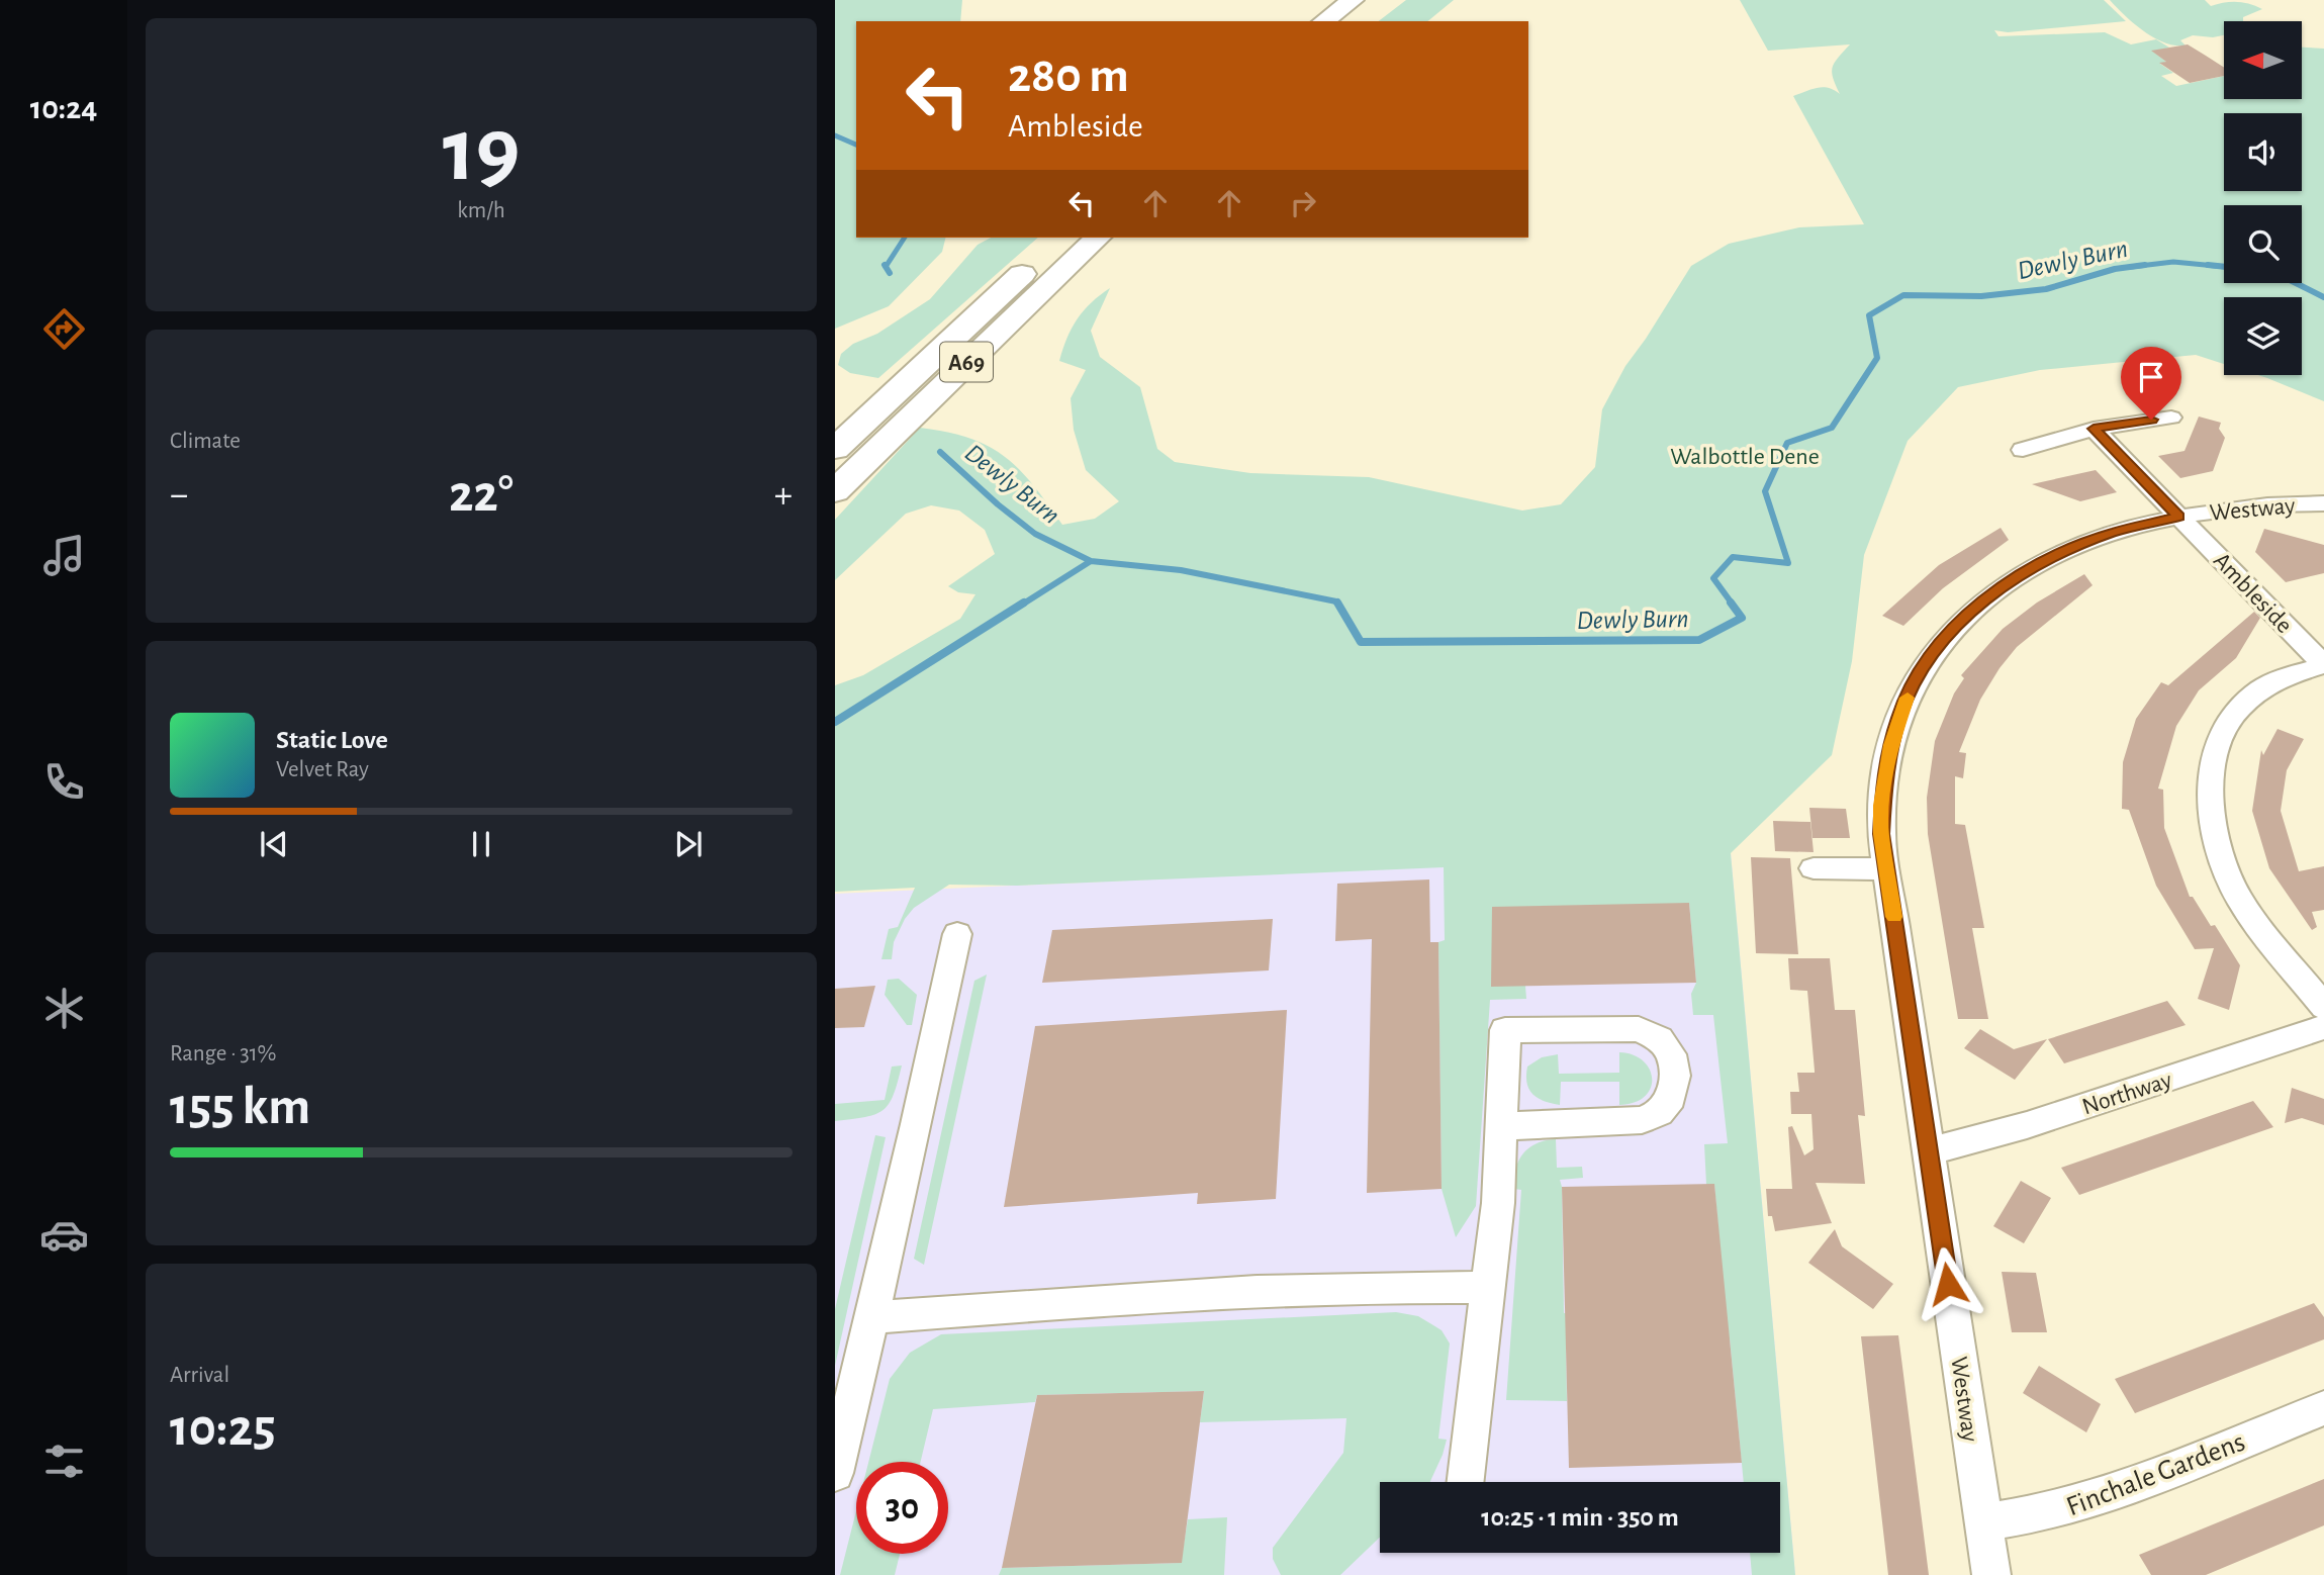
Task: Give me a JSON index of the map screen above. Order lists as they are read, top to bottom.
{
  "streets": {
    "highway": ["A69"],
    "street": [
      "Westway",
      "Ambleside",
      "Northway",
      "Finchale Gardens"
    ]
  },
  "crossings": [
    ["Westway", "Ambleside"],
    ["Westway", "Northway"],
    ["Westway", "Finchale Gardens"]
  ],
  "water": ["Dewly Burn"],
  "parks": ["Walbottle Dene"],
  "north": "left",
  "page": {
    "tabs": "10:24",
    "tile": [
      ["19", "km/h"],
      "Climate",
      ["Range · 31%", "155 km"],
      ["Arrival", "10:25"]
    ],
    "turn": ["280 m", "Ambleside"],
    "heat": ["−", "22°", "+"],
    "song": ["Static Love", "Velvet Ray"],
    "limit": "30",
    "trip": "10:25 · 1 min · 350 m"
  }
}
